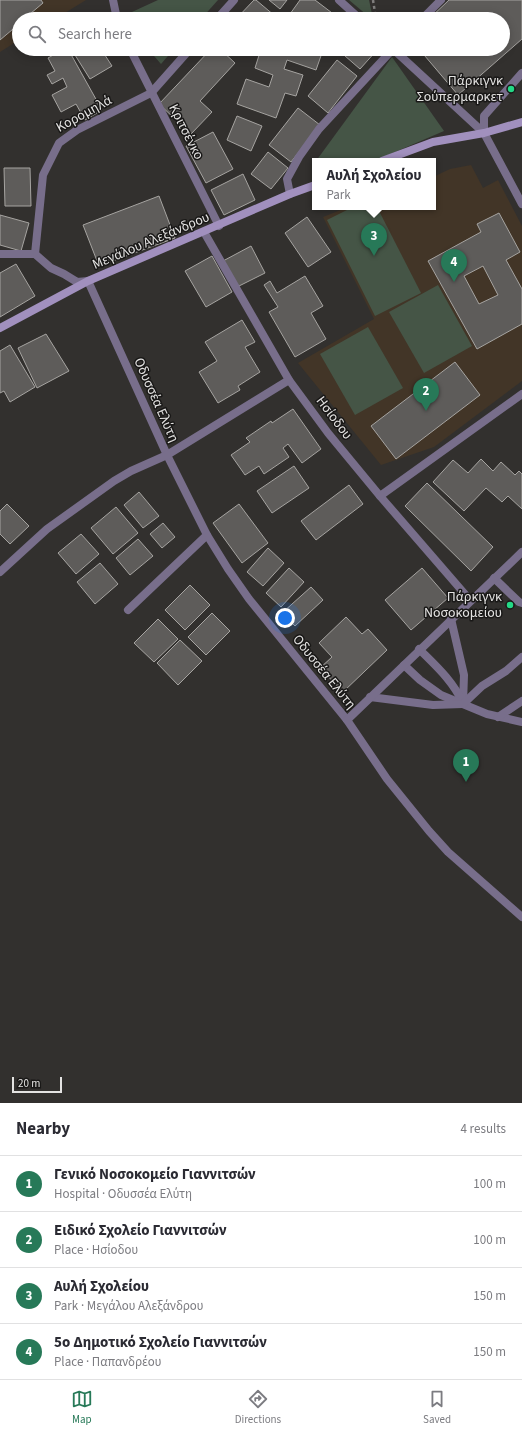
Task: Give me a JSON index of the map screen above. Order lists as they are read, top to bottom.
{
  "streets": {
    "main road": ["Μεγάλου Αλεξάνδρου"],
    "street": [
      "Κορομηλά",
      "Κριτσένκο",
      "Οδυσσέα Ελύτη",
      "Ησίοδου"
    ]
  },
  "crossings": [
    ["Κορομηλά", "Κριτσένκο"],
    ["Κριτσένκο", "Μεγάλου Αλεξάνδρου"],
    ["Μεγάλου Αλεξάνδρου", "Οδυσσέα Ελύτη"],
    ["Μεγάλου Αλεξάνδρου", "Ησίοδου"]
  ],
  "places": ["Πάρκιγνκ Σούπερμαρκετ", "Πάρκιγνκ Νοσοκομείου"],
  "scale_bar": "20 m",
  "page": {
    "search": "Search here",
    "popup": ["Αυλή Σχολείου", "Park"],
    "pins": [
      "3",
      "4",
      "2",
      "1"
    ],
    "scale": "20 m",
    "heading": ["Nearby", "4 results"],
    "list": [
      {
        "mark": "1",
        "name": "Γενικό Νοσοκομείο Γιαννιτσών",
        "note": "Hospital · Οδυσσέα Ελύτη",
        "value": "100 m"
      },
      {
        "mark": "2",
        "name": "Ειδικό Σχολείο Γιαννιτσών",
        "note": "Place · Ησίοδου",
        "value": "100 m"
      },
      {
        "mark": "3",
        "name": "Αυλή Σχολείου",
        "note": "Park · Μεγάλου Αλεξάνδρου",
        "value": "150 m"
      },
      {
        "mark": "4",
        "name": "5ο Δημοτικό Σχολείο Γιαννιτσών",
        "note": "Place · Παπανδρέου",
        "value": "150 m"
      }
    ],
    "nav": ["Map", "Directions", "Saved"]
  }
}
